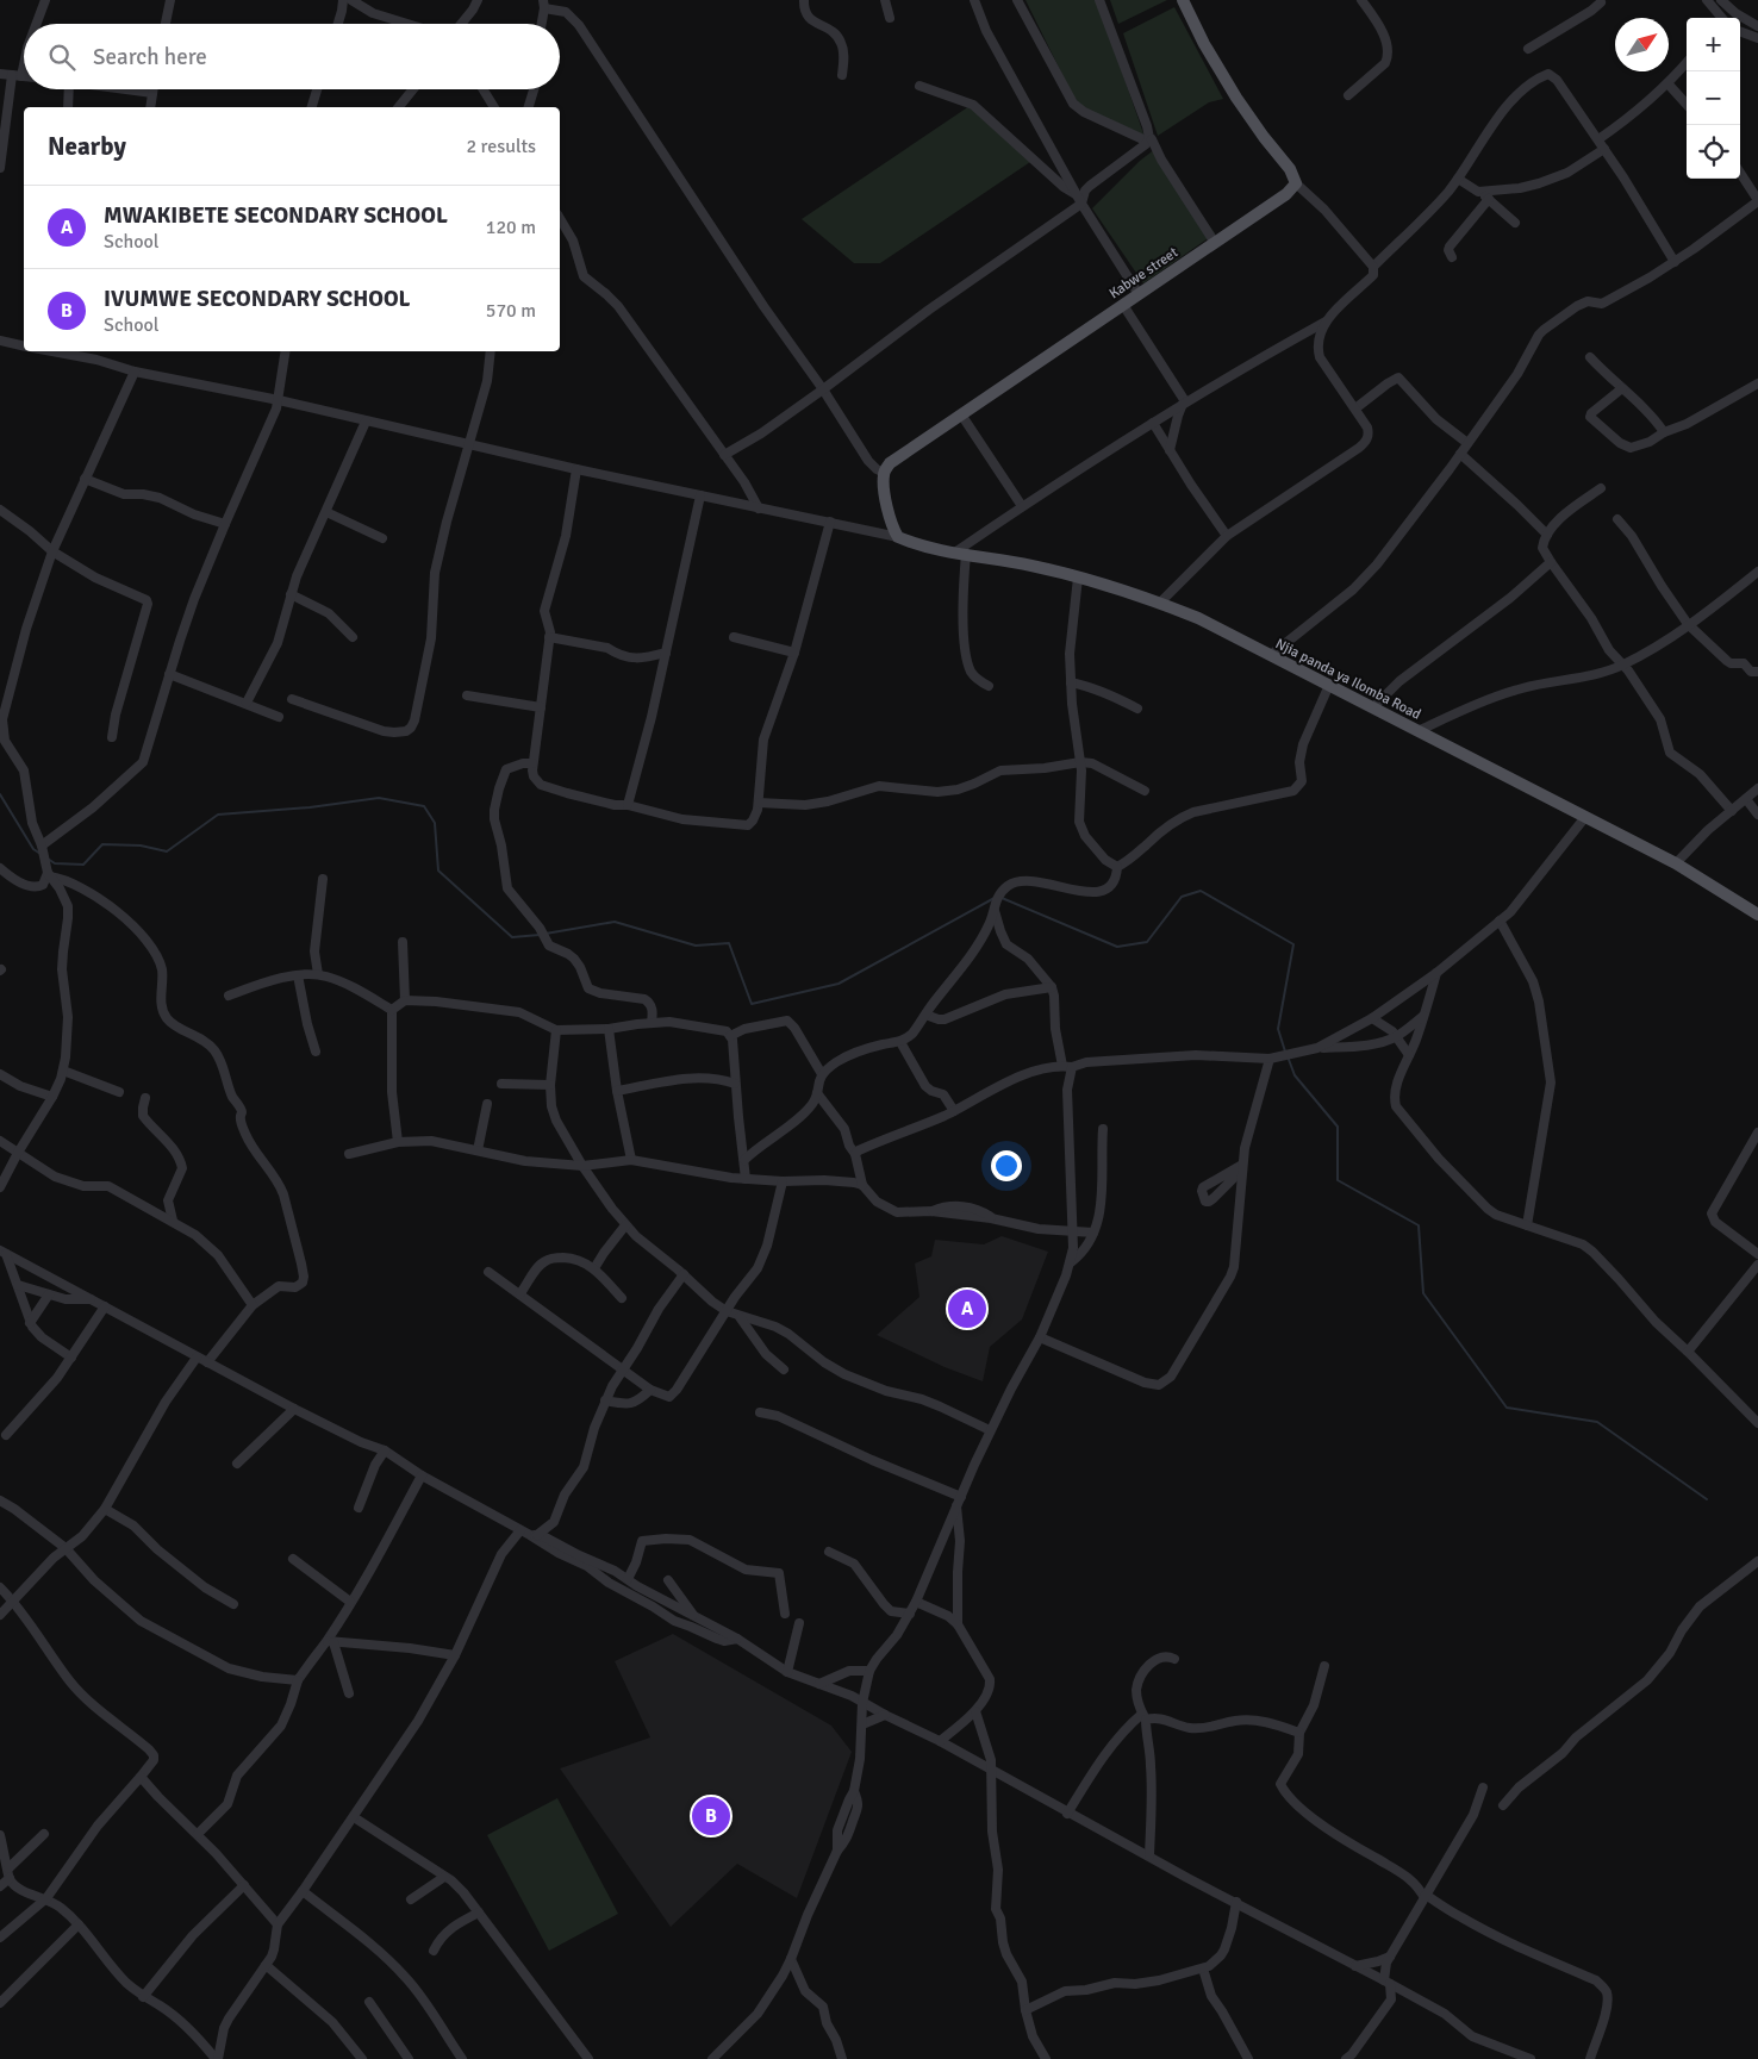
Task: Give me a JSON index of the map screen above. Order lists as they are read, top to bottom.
{
  "streets": {
    "main road": ["Kabwe street", "Njia panda ya Ilomba Road"]
  },
  "crossings": [
    ["Kabwe street", "Njia panda ya Ilomba Road"]
  ],
  "north": "top right",
  "page": {
    "map_buttons": ["+", "−"],
    "search": "Search here",
    "heading": ["Nearby", "2 results"],
    "list": [
      {
        "mark": "A",
        "name": "MWAKIBETE SECONDARY SCHOOL",
        "note": "School",
        "value": "120 m"
      },
      {
        "mark": "B",
        "name": "IVUMWE SECONDARY SCHOOL",
        "note": "School",
        "value": "570 m"
      }
    ],
    "pins": ["A", "B"]
  }
}
